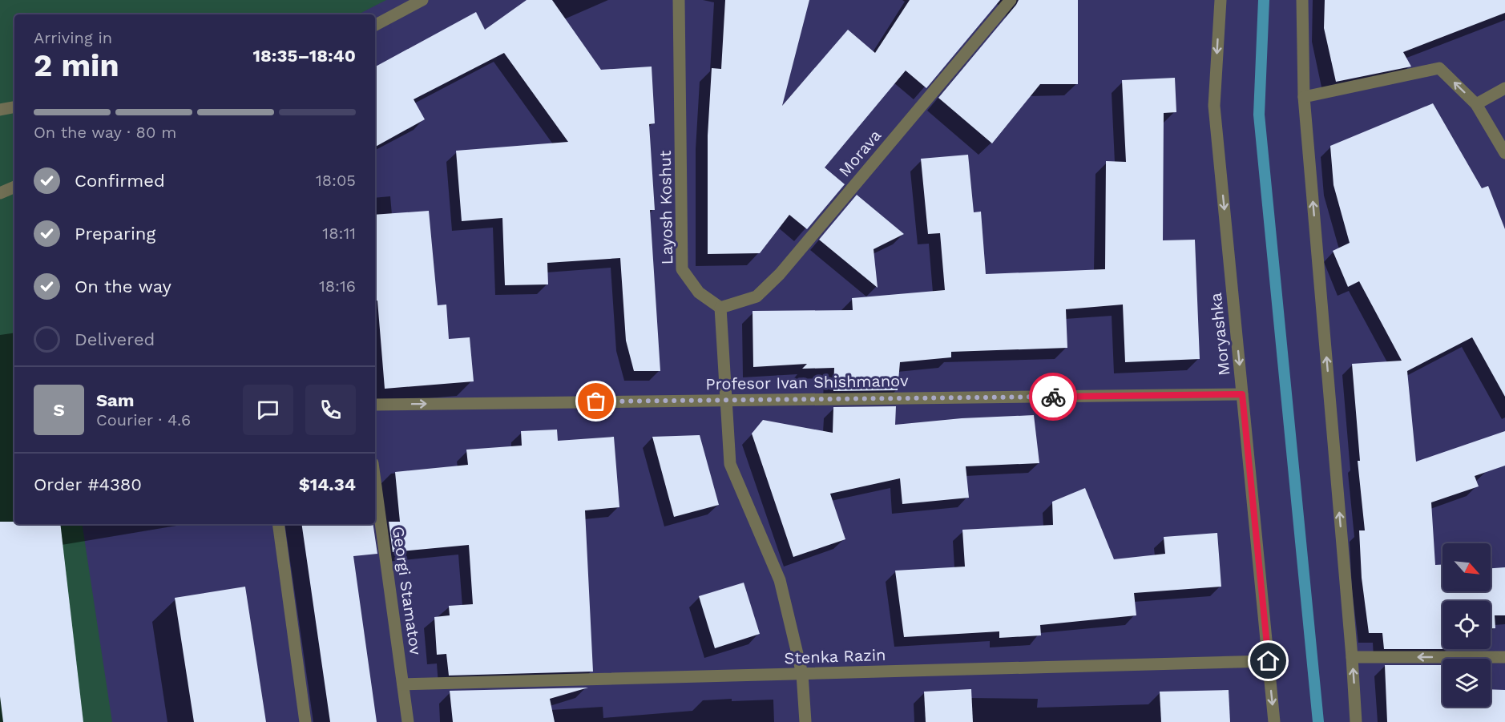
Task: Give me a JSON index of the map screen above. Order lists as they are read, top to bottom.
{
  "streets": {
    "street": [
      "Morava",
      "Layosh Koshut",
      "Moryashka",
      "Profesor Ivan Shishmanov",
      "Georgi Stamatov",
      "Stenka Razin"
    ]
  },
  "crossings": [
    ["Morava", "Layosh Koshut"],
    ["Moryashka", "Profesor Ivan Shishmanov"],
    ["Moryashka", "Stenka Razin"],
    ["Georgi Stamatov", "Stenka Razin"]
  ],
  "one_way": ["Profesor Ivan Shishmanov"],
  "north": "bottom right",
  "page": {
    "heading": ["2 min", "Arriving in", "18:35–18:40"],
    "panel": [
      "Sam",
      "Courier · 4.6",
      "Order #4380",
      "$14.34"
    ],
    "bar": "On the way · 80 m",
    "list": [
      ["Confirmed", "18:05"],
      ["Preparing", "18:11"],
      ["On the way", "18:16"],
      "Delivered"
    ],
    "round": "S"
  }
}
